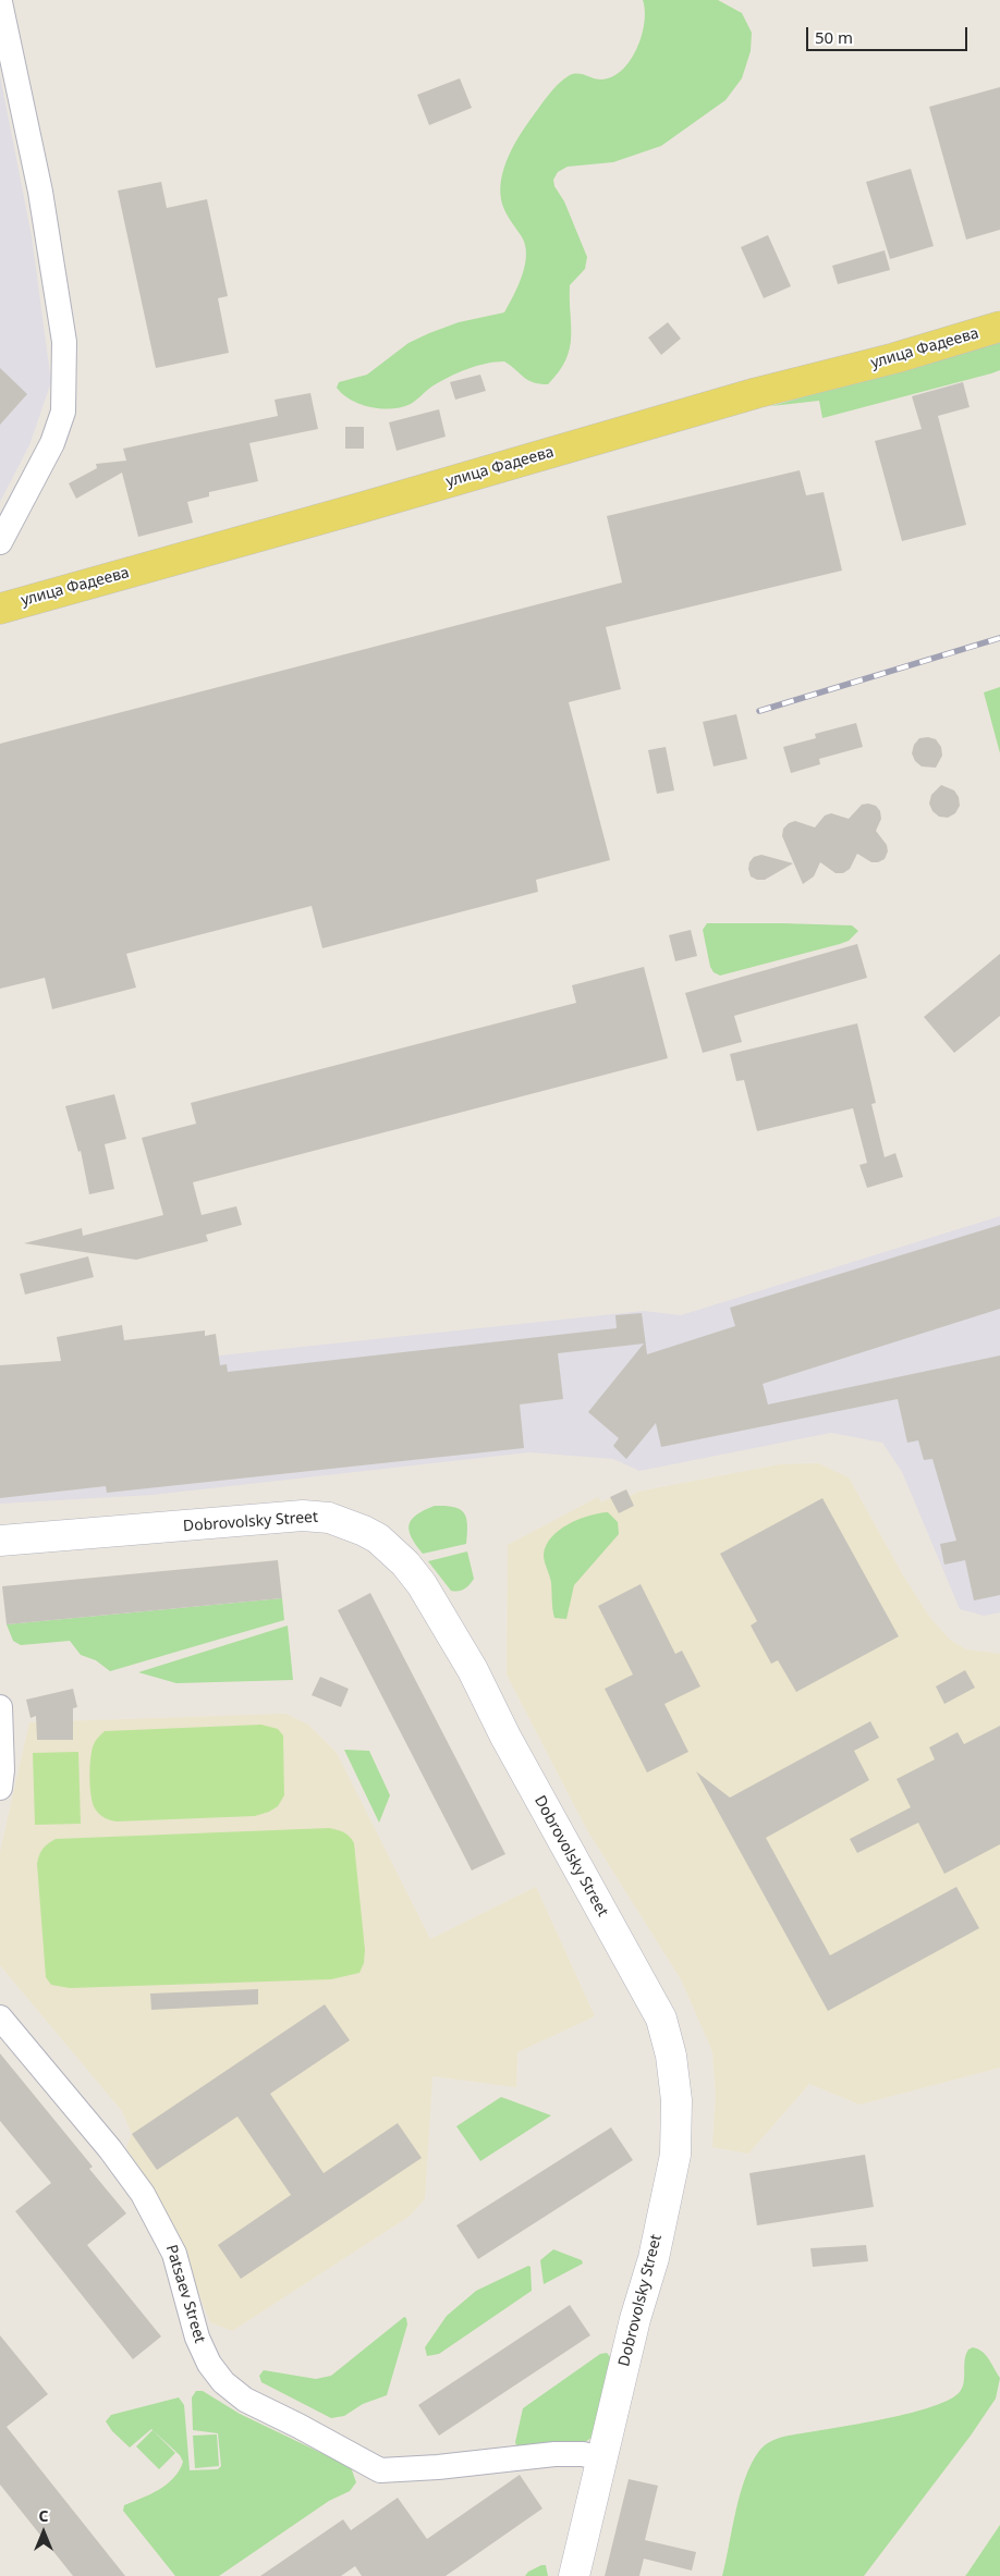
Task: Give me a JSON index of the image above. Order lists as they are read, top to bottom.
{
  "streets": {
    "main road": ["улица Фадеева", "Dobrovolsky Street"],
    "street": ["Patsaev Street"]
  },
  "crossings": [
    ["Dobrovolsky Street", "Patsaev Street"]
  ],
  "scale_bar": "50 m",
  "north": "top"
}
